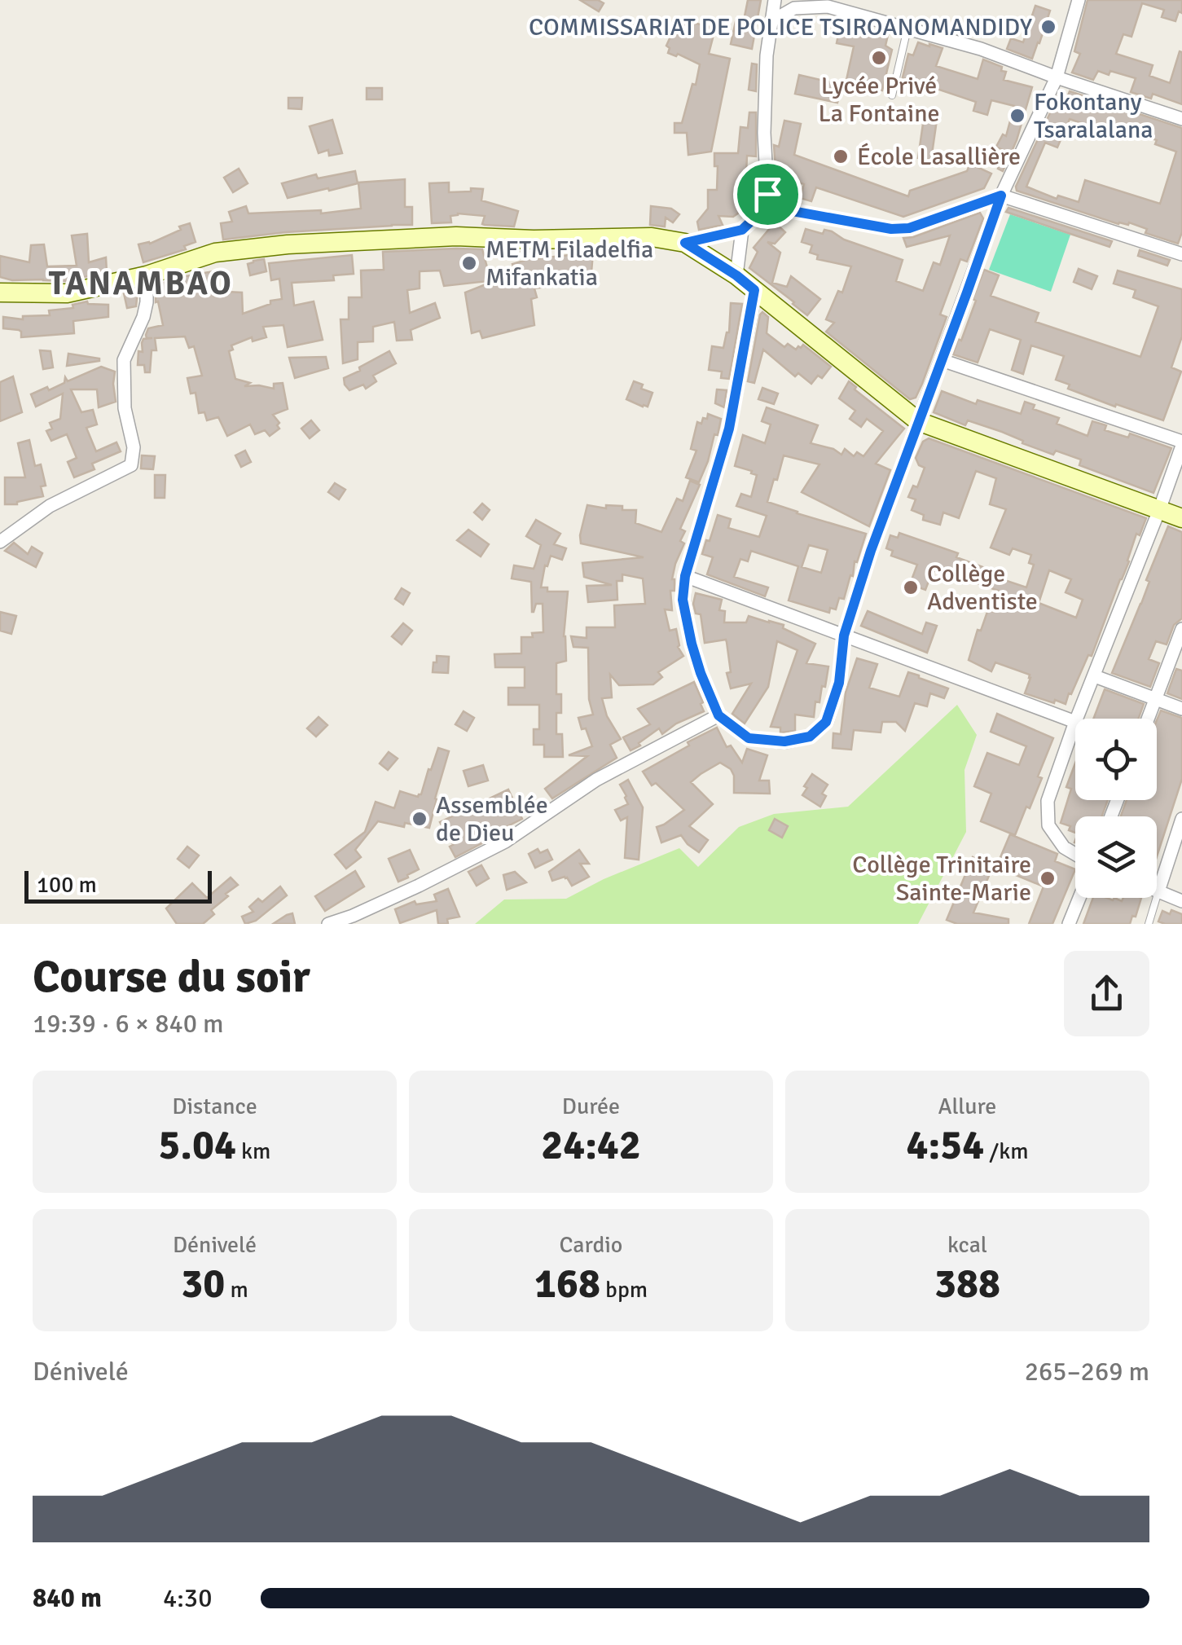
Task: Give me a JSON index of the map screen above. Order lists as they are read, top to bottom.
{
  "districts": ["TANAMBAO"],
  "places": [
    "COMMISSARIAT DE POLICE TSIROANOMANDIDY",
    "Lycée Privé La Fontaine",
    "Fokontany Tsaralalana",
    "École Lasallière",
    "METM Filadelfia Mifankatia",
    "Collège Adventiste",
    "Assemblée de Dieu",
    "Collège Trinitaire Sainte-Marie"
  ],
  "scale_bar": "100 m",
  "page": {
    "scale": "100 m",
    "heading": ["Course du soir", "19:39 · 6 × 840 m"],
    "stats": [
      ["Distance", "5.04 km"],
      ["Durée", "24:42"],
      ["Allure", "4:54 /km"],
      ["Dénivelé", "30 m"],
      ["Cardio", "168 bpm"],
      ["kcal", "388"]
    ],
    "chart": ["Dénivelé", "265–269 m"],
    "list": [
      {
        "name": "840 m",
        "note": "4:30"
      }
    ]
  }
}
